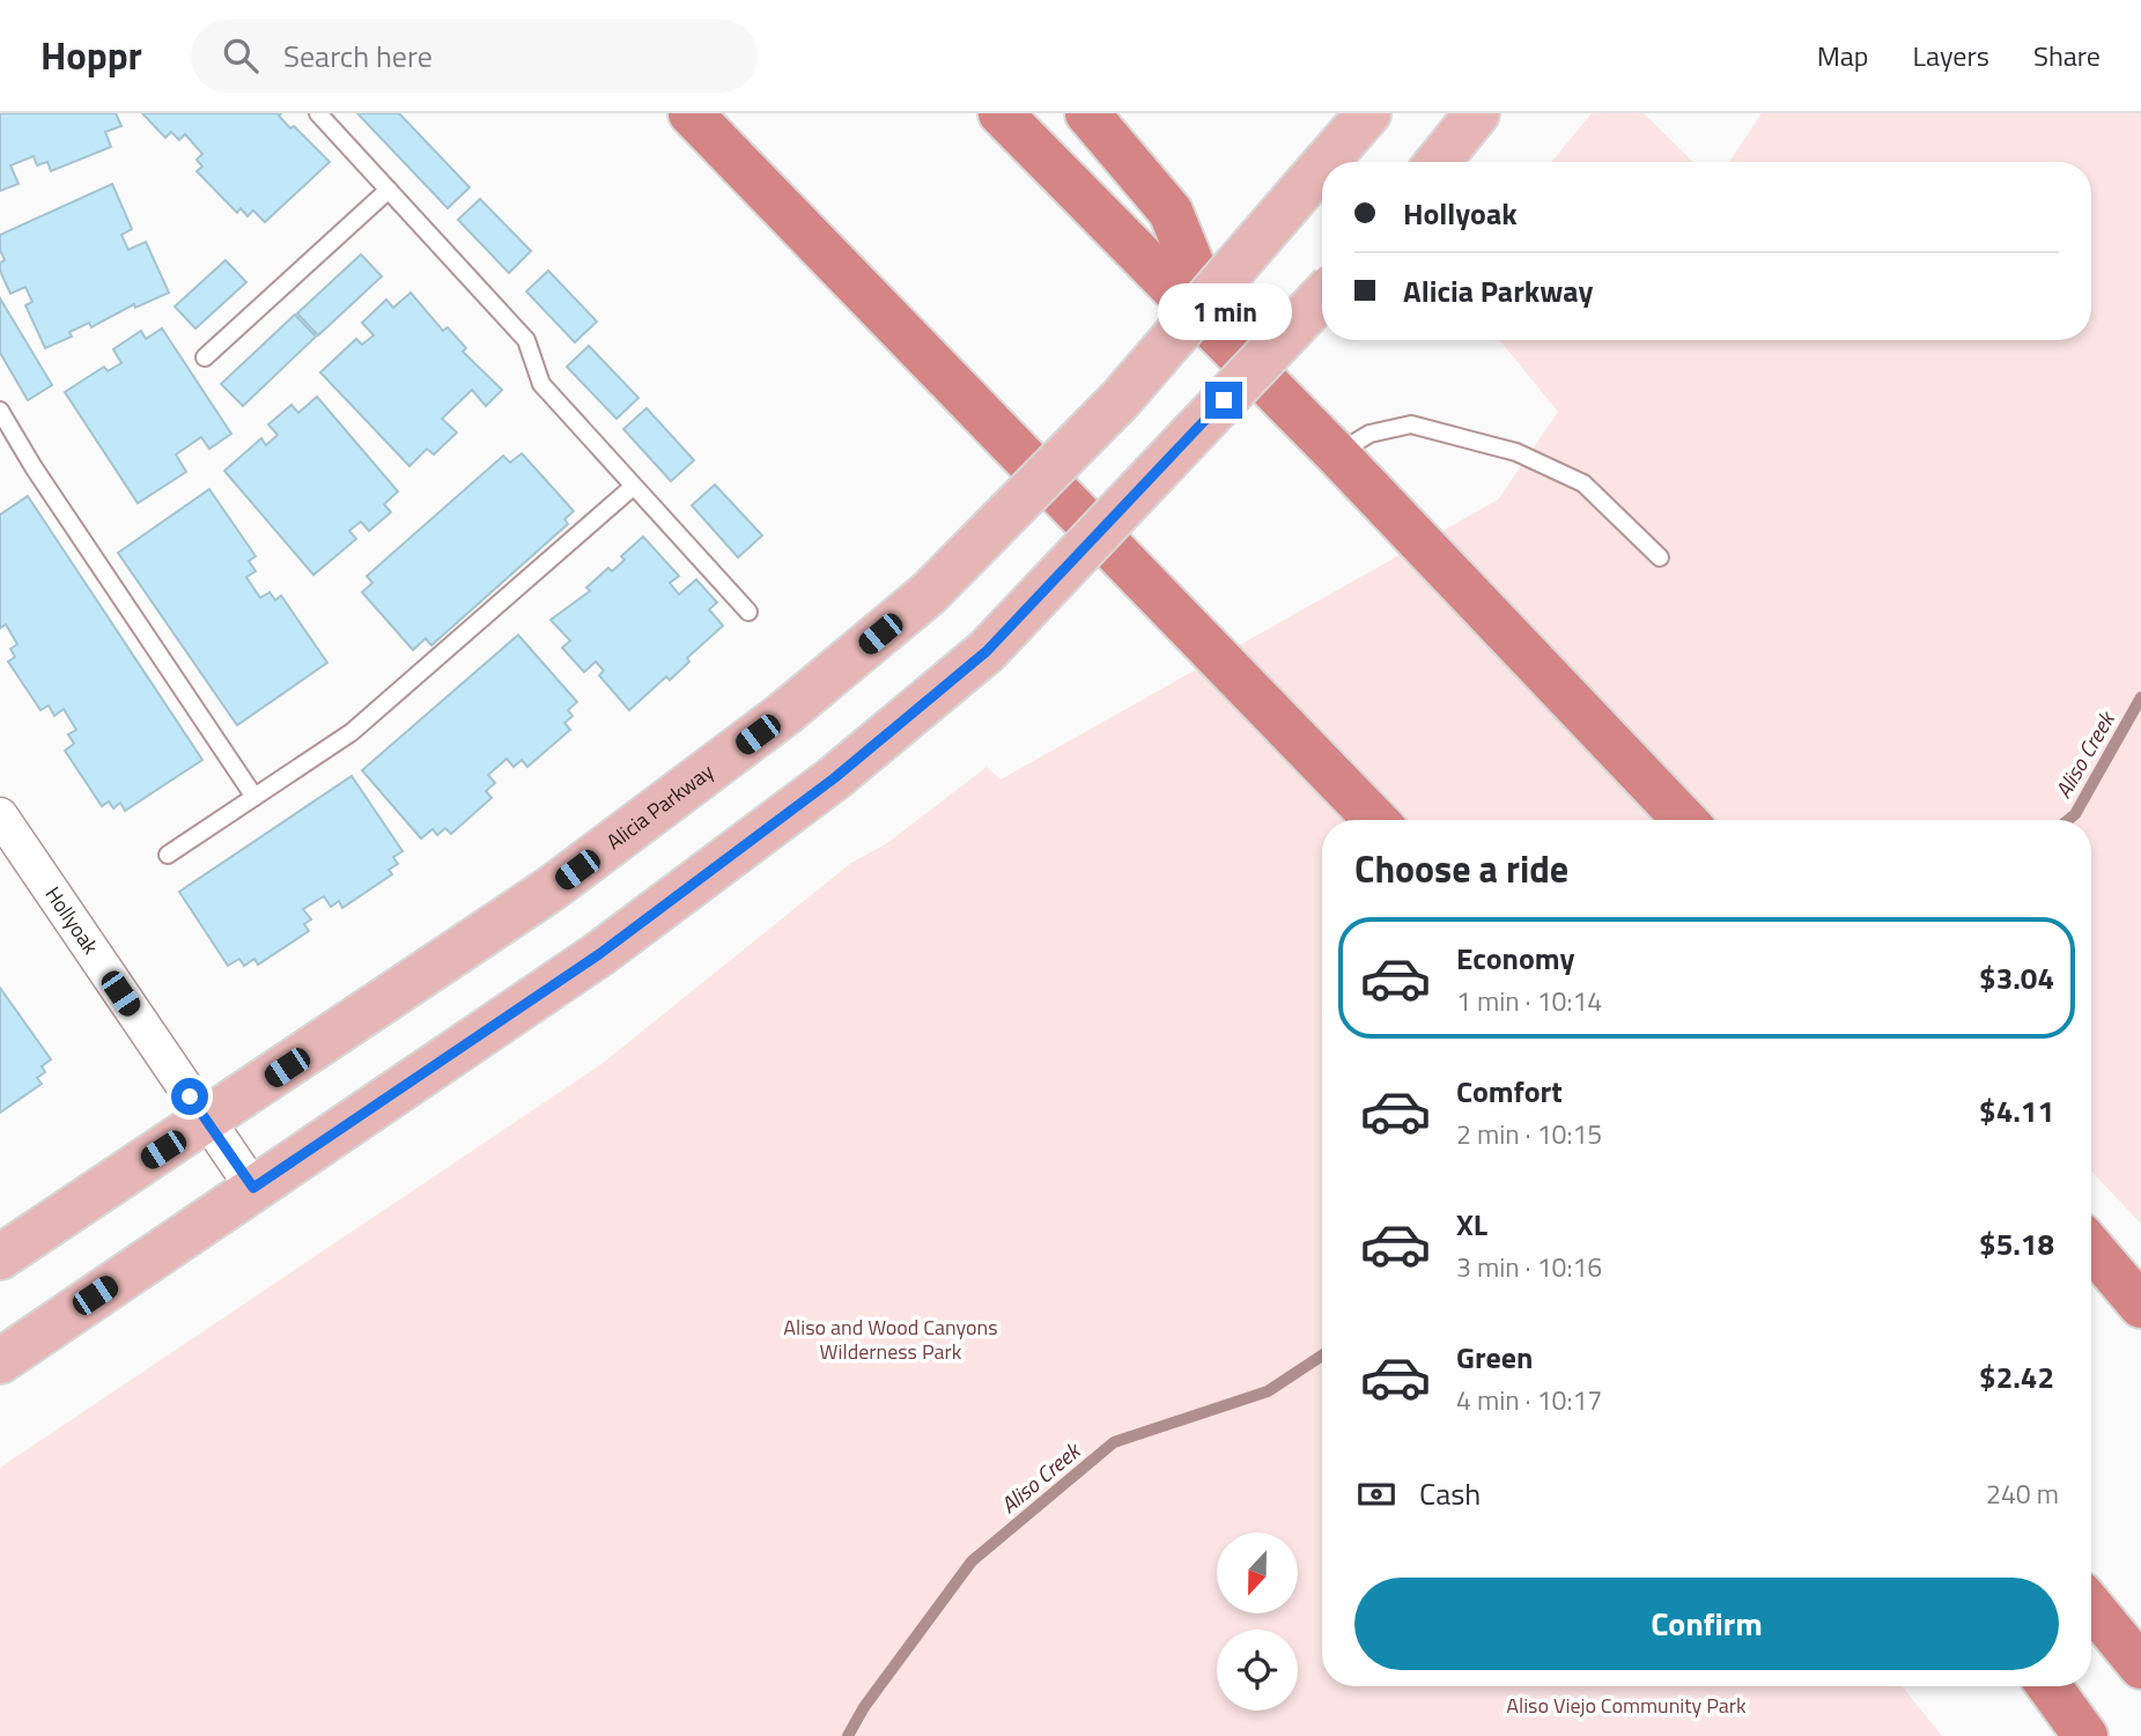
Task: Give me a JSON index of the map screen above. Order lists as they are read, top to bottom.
{
  "streets": {
    "main road": ["Alicia Parkway"],
    "street": ["Hollyoak"]
  },
  "crossings": [
    ["Alicia Parkway", "Hollyoak"]
  ],
  "water": ["Aliso Creek"],
  "parks": ["Aliso and Wood Canyons Wilderness Park", "Aliso Viejo Community Park"],
  "north": "bottom",
  "page": {
    "header": "Hoppr",
    "search": "Search here",
    "nav": ["Map", "Layers", "Share"],
    "banner": ["Hollyoak", "Alicia Parkway"],
    "bubble": "1 min",
    "heading": "Choose a ride",
    "list": [
      {
        "name": "Economy",
        "note": "1 min · 10:14",
        "value": "$3.04"
      },
      {
        "name": "Comfort",
        "note": "2 min · 10:15",
        "value": "$4.11"
      },
      {
        "name": "XL",
        "note": "3 min · 10:16",
        "value": "$5.18"
      },
      {
        "name": "Green",
        "note": "4 min · 10:17",
        "value": "$2.42"
      }
    ],
    "pay": ["Cash", "240 m"],
    "buttons": "Confirm"
  }
}
